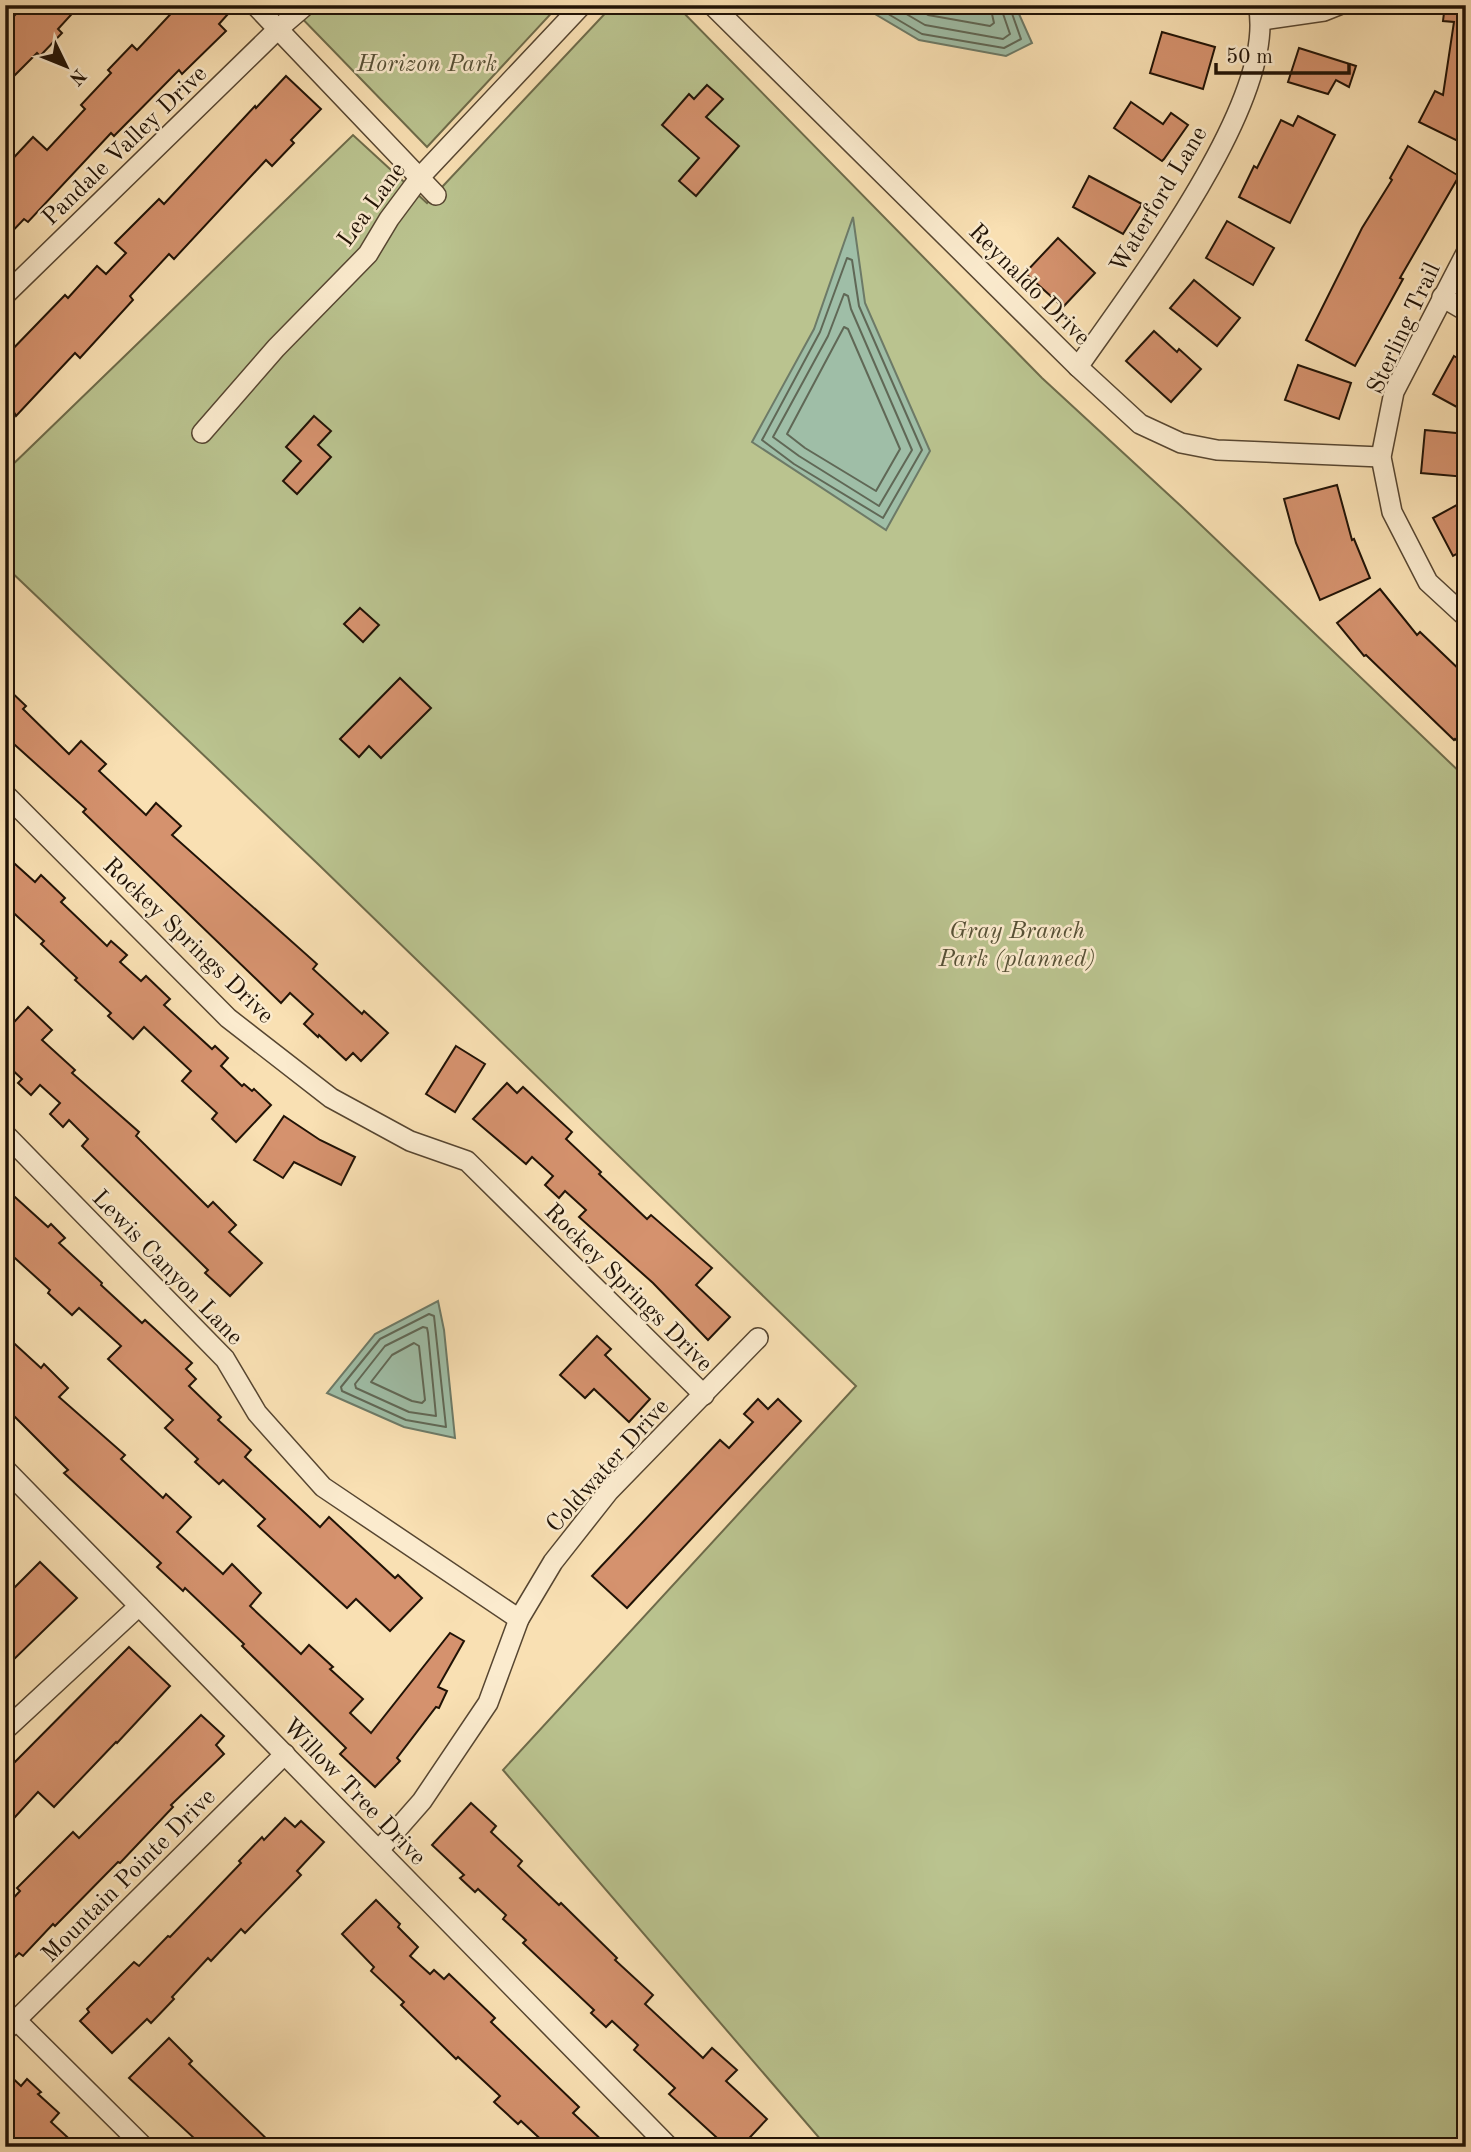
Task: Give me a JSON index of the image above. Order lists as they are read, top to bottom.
{
  "streets": {
    "street": [
      "Pandale Valley Drive",
      "Waterford Lane",
      "Lea Lane",
      "Reynaldo Drive",
      "Sterling Trail",
      "Rockey Springs Drive",
      "Lewis Canyon Lane",
      "Coldwater Drive",
      "Willow Tree Drive",
      "Mountain Pointe Drive"
    ]
  },
  "crossings": [
    ["Waterford Lane", "Reynaldo Drive"],
    ["Reynaldo Drive", "Sterling Trail"],
    ["Rockey Springs Drive", "Coldwater Drive"],
    ["Lewis Canyon Lane", "Coldwater Drive"],
    ["Coldwater Drive", "Willow Tree Drive"],
    ["Willow Tree Drive", "Mountain Pointe Drive"]
  ],
  "parks": ["Horizon Park", "Gray Branch Park (planned)"],
  "scale_bar": "50 m",
  "north": "bottom right"
}
